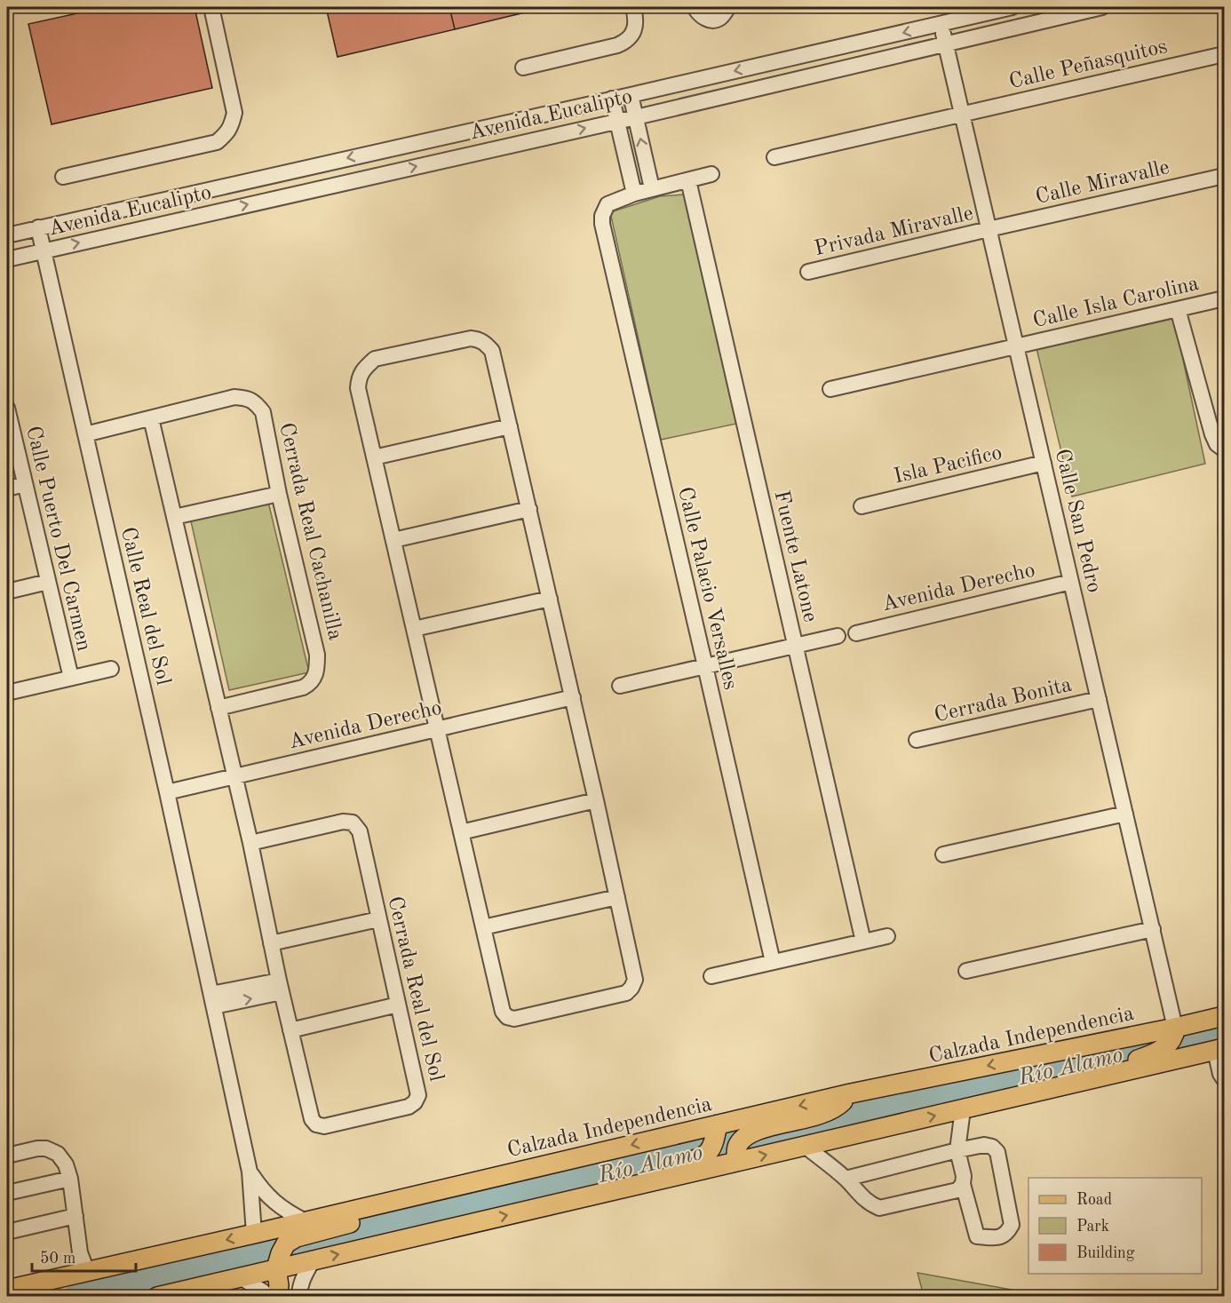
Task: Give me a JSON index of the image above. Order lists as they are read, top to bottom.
{
  "streets": {
    "main road": ["Calzada Independencia"],
    "street": [
      "Calle Peñasquitos",
      "Avenida Eucalipto",
      "Calle Miravalle",
      "Privada Miravalle",
      "Calle Isla Carolina",
      "Isla Pacifico",
      "Calle San Pedro",
      "Cerrada Real Cachanilla",
      "Calle Puerto Del Carmen",
      "Fuente Latone",
      "Avenida Derecho",
      "Calle Palacio Versalles",
      "Calle Real del Sol",
      "Cerrada Bonita",
      "Cerrada Real del Sol"
    ]
  },
  "crossings": [
    ["Calle Peñasquitos", "Calle San Pedro"],
    ["Avenida Eucalipto", "Calle San Pedro"],
    ["Avenida Eucalipto", "Calle Real del Sol"],
    ["Calle Miravalle", "Privada Miravalle"],
    ["Calle Miravalle", "Calle San Pedro"],
    ["Privada Miravalle", "Calle San Pedro"],
    ["Calle Isla Carolina", "Calle San Pedro"],
    ["Isla Pacifico", "Calle San Pedro"],
    ["Calle San Pedro", "Avenida Derecho"],
    ["Calle San Pedro", "Cerrada Bonita"],
    ["Calle San Pedro", "Calzada Independencia"],
    ["Cerrada Real Cachanilla", "Calle Real del Sol"],
    ["Avenida Derecho", "Calle Real del Sol"],
    ["Avenida Derecho", "Cerrada Real del Sol"],
    ["Calle Real del Sol", "Calzada Independencia"]
  ],
  "water": ["Río Alamo"],
  "legend": ["Road", "Park", "Building"],
  "scale_bar": "50 m"
}
